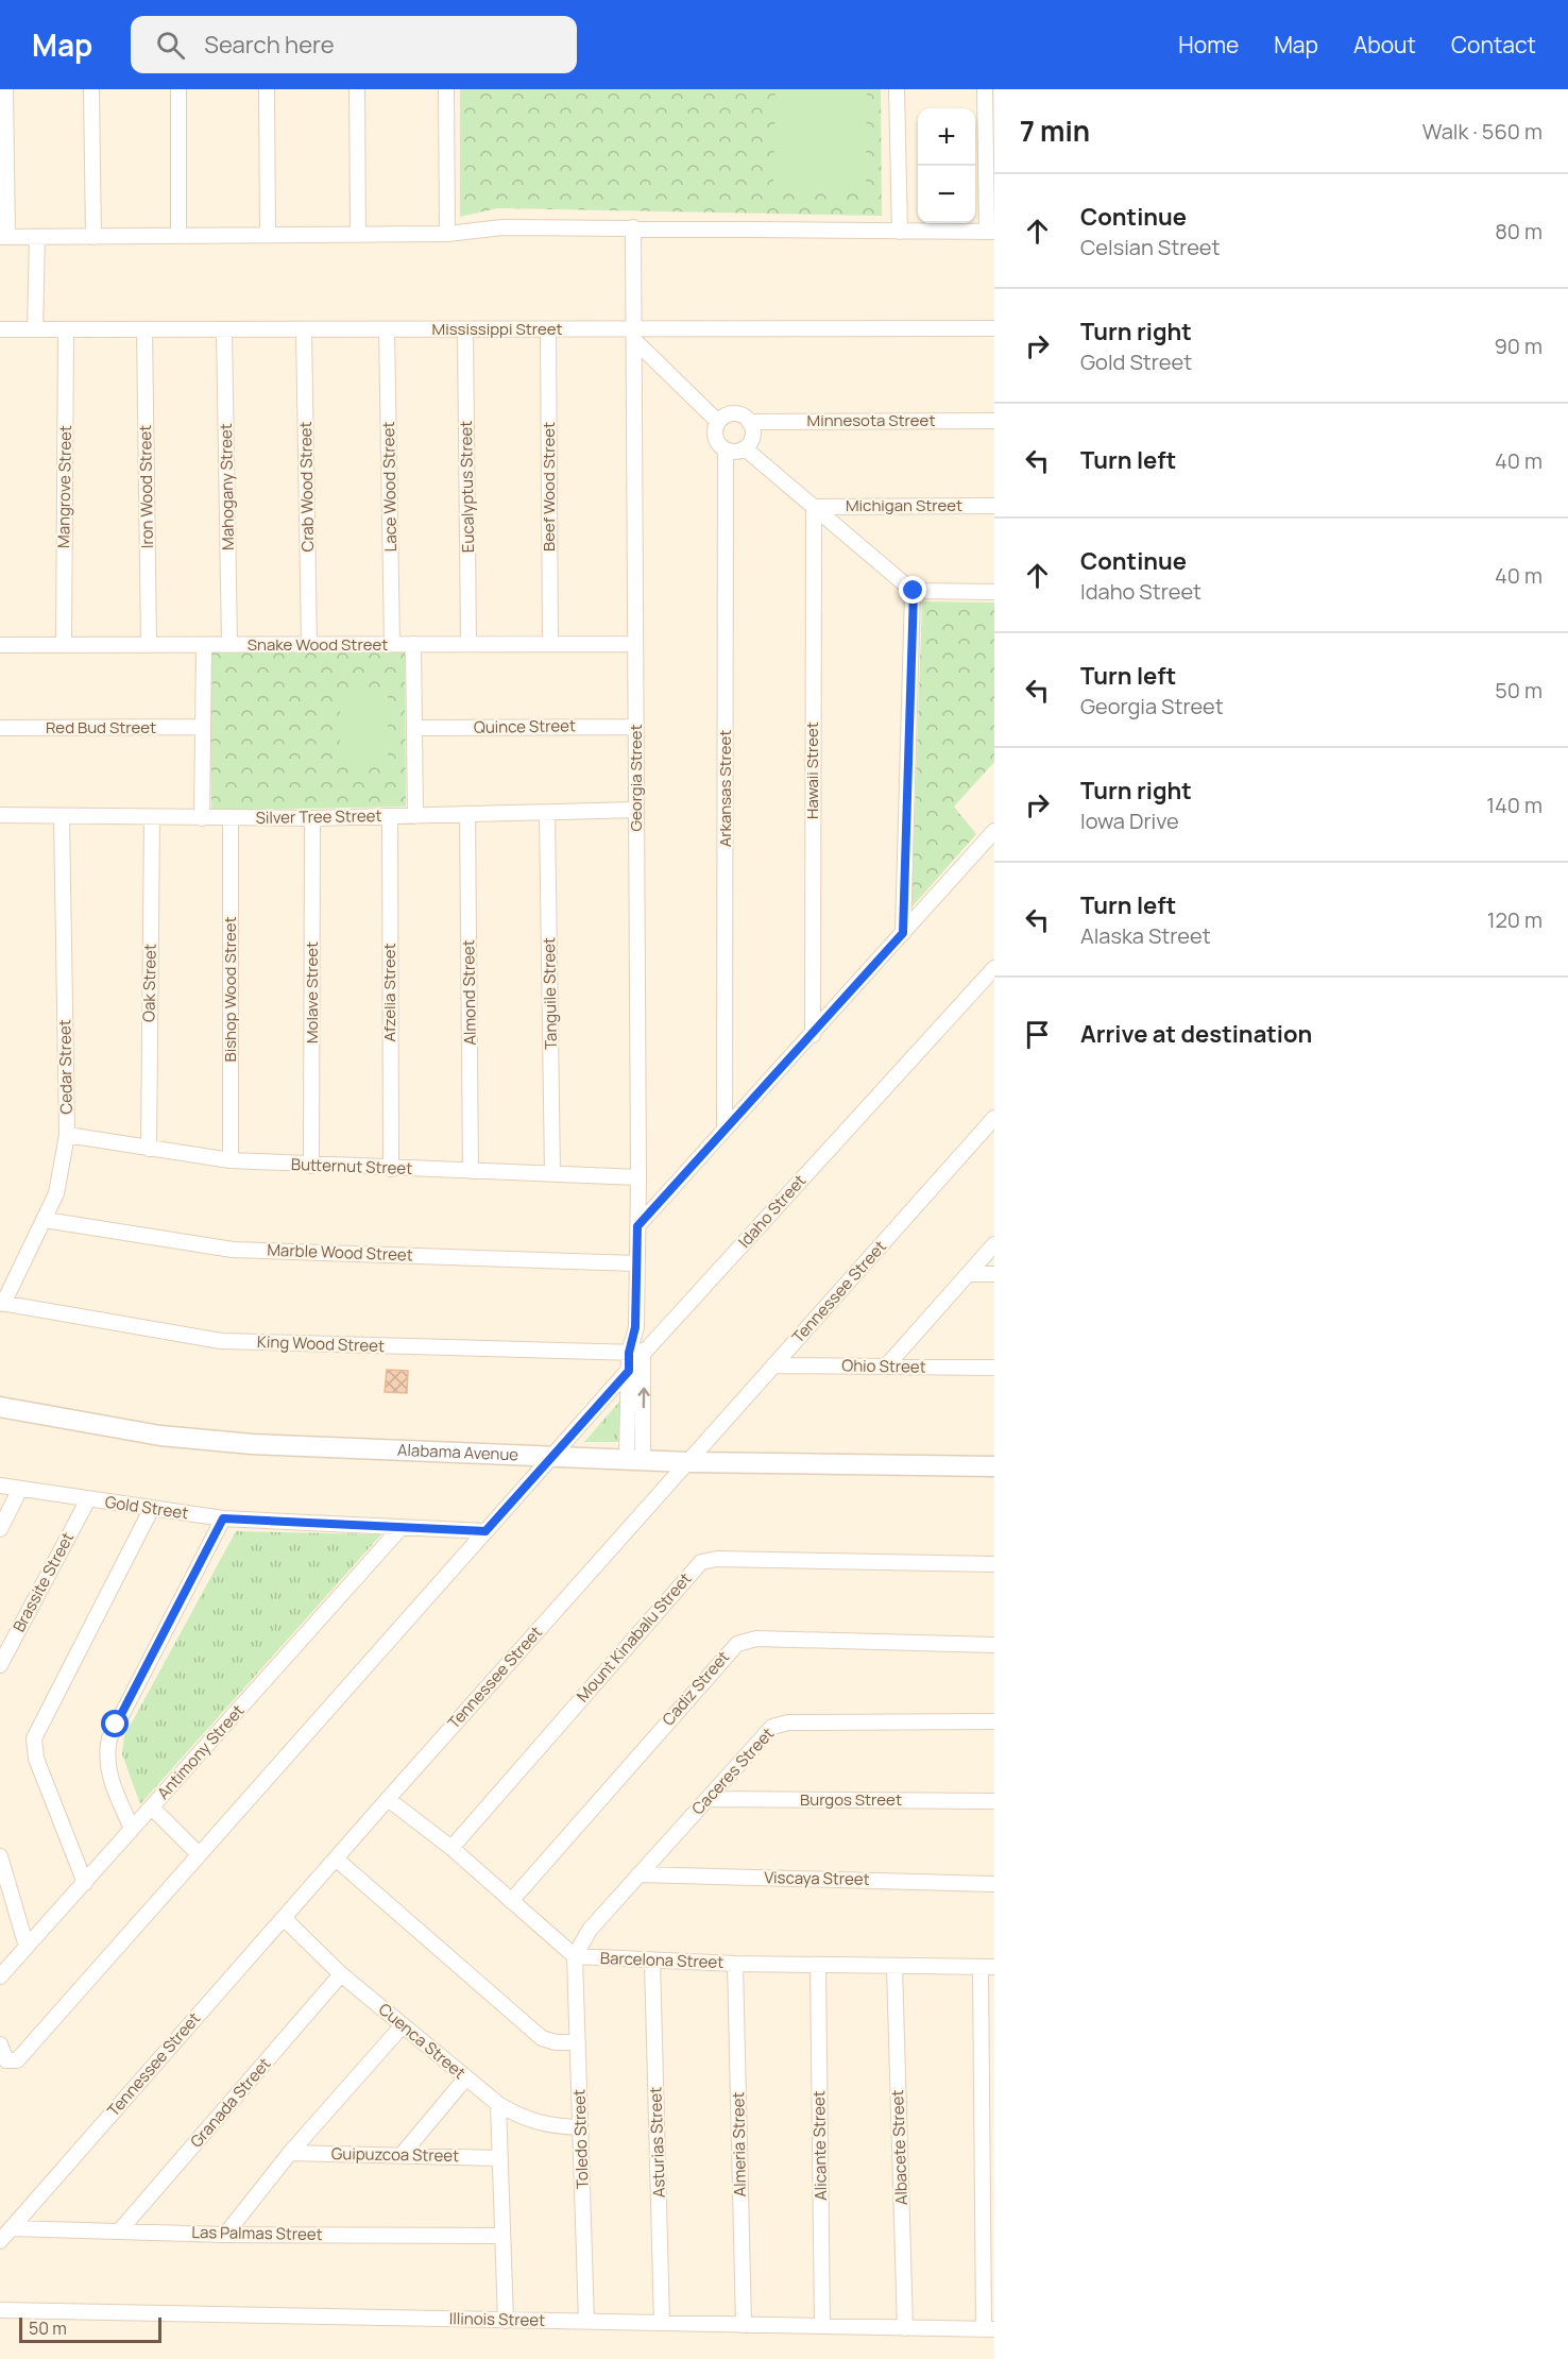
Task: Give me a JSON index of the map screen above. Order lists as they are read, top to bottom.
{
  "streets": {
    "street": [
      "Mississippi Street",
      "Minnesota Street",
      "Mangrove Street",
      "Iron Wood Street",
      "Mahogany Street",
      "Crab Wood Street",
      "Lace Wood Street",
      "Eucalyptus Street",
      "Beef Wood Street",
      "Michigan Street",
      "Snake Wood Street",
      "Quince Street",
      "Red Bud Street",
      "Hawaii Street",
      "Georgia Street",
      "Arkansas Street",
      "Silver Tree Street",
      "Oak Street",
      "Bishop Wood Street",
      "Molave Street",
      "Afzelia Street",
      "Almond Street",
      "Tanguile Street",
      "Cedar Street",
      "Butternut Street",
      "Idaho Street",
      "Marble Wood Street",
      "Tennessee Street",
      "King Wood Street",
      "Ohio Street",
      "Alabama Avenue",
      "Gold Street",
      "Brassite Street",
      "Mount Kinabalu Street",
      "Cadiz Street",
      "Antimony Street",
      "Caceres Street",
      "Burgos Street",
      "Viscaya Street",
      "Barcelona Street",
      "Cuenca Street",
      "Granada Street",
      "Toledo Street",
      "Asturias Street",
      "Almeria Street",
      "Alicante Street",
      "Albacete Street",
      "Guipuzcoa Street",
      "Las Palmas Street",
      "Illinois Street"
    ]
  },
  "crossings": [
    ["Mississippi Street", "Mangrove Street"],
    ["Mississippi Street", "Iron Wood Street"],
    ["Mississippi Street", "Mahogany Street"],
    ["Mississippi Street", "Crab Wood Street"],
    ["Mississippi Street", "Lace Wood Street"],
    ["Mississippi Street", "Eucalyptus Street"],
    ["Mississippi Street", "Beef Wood Street"],
    ["Mississippi Street", "Georgia Street"],
    ["Minnesota Street", "Arkansas Street"],
    ["Mangrove Street", "Snake Wood Street"],
    ["Iron Wood Street", "Snake Wood Street"],
    ["Mahogany Street", "Snake Wood Street"],
    ["Crab Wood Street", "Snake Wood Street"],
    ["Lace Wood Street", "Snake Wood Street"],
    ["Eucalyptus Street", "Snake Wood Street"],
    ["Beef Wood Street", "Snake Wood Street"],
    ["Michigan Street", "Hawaii Street"],
    ["Snake Wood Street", "Georgia Street"],
    ["Quince Street", "Georgia Street"],
    ["Georgia Street", "Silver Tree Street"],
    ["Georgia Street", "Butternut Street"],
    ["Georgia Street", "Idaho Street"],
    ["Georgia Street", "Marble Wood Street"],
    ["Georgia Street", "King Wood Street"],
    ["Georgia Street", "Alabama Avenue"],
    ["Silver Tree Street", "Oak Street"],
    ["Silver Tree Street", "Bishop Wood Street"],
    ["Silver Tree Street", "Molave Street"],
    ["Silver Tree Street", "Afzelia Street"],
    ["Silver Tree Street", "Almond Street"],
    ["Silver Tree Street", "Tanguile Street"],
    ["Silver Tree Street", "Cedar Street"],
    ["Oak Street", "Butternut Street"],
    ["Bishop Wood Street", "Butternut Street"],
    ["Molave Street", "Butternut Street"],
    ["Afzelia Street", "Butternut Street"],
    ["Almond Street", "Butternut Street"],
    ["Tanguile Street", "Butternut Street"],
    ["Cedar Street", "Butternut Street"],
    ["Cedar Street", "Marble Wood Street"],
    ["Cedar Street", "King Wood Street"],
    ["Idaho Street", "King Wood Street"],
    ["Idaho Street", "Alabama Avenue"],
    ["Idaho Street", "Gold Street"],
    ["Tennessee Street", "Ohio Street"],
    ["Tennessee Street", "Alabama Avenue"],
    ["Tennessee Street", "Cuenca Street"],
    ["Tennessee Street", "Las Palmas Street"],
    ["Gold Street", "Brassite Street"],
    ["Gold Street", "Antimony Street"],
    ["Caceres Street", "Burgos Street"],
    ["Caceres Street", "Viscaya Street"],
    ["Caceres Street", "Barcelona Street"],
    ["Caceres Street", "Toledo Street"],
    ["Barcelona Street", "Toledo Street"],
    ["Barcelona Street", "Asturias Street"],
    ["Barcelona Street", "Almeria Street"],
    ["Barcelona Street", "Alicante Street"],
    ["Barcelona Street", "Albacete Street"],
    ["Cuenca Street", "Granada Street"],
    ["Cuenca Street", "Toledo Street"],
    ["Granada Street", "Las Palmas Street"],
    ["Toledo Street", "Illinois Street"],
    ["Asturias Street", "Illinois Street"],
    ["Almeria Street", "Illinois Street"],
    ["Alicante Street", "Illinois Street"],
    ["Albacete Street", "Illinois Street"]
  ],
  "scale_bar": "50 m",
  "page": {
    "header": "Map",
    "search": "Search here",
    "nav": [
      "Home",
      "Map",
      "About",
      "Contact"
    ],
    "heading": ["7 min", "Walk · 560 m"],
    "map_buttons": ["+", "−"],
    "list": [
      ["Continue", "Celsian Street", "80 m"],
      ["Turn right", "Gold Street", "90 m"],
      ["Turn left", "40 m"],
      ["Continue", "Idaho Street", "40 m"],
      ["Turn left", "Georgia Street", "50 m"],
      ["Turn right", "Iowa Drive", "140 m"],
      ["Turn left", "Alaska Street", "120 m"],
      "Arrive at destination"
    ],
    "scale": "50 m"
  }
}
